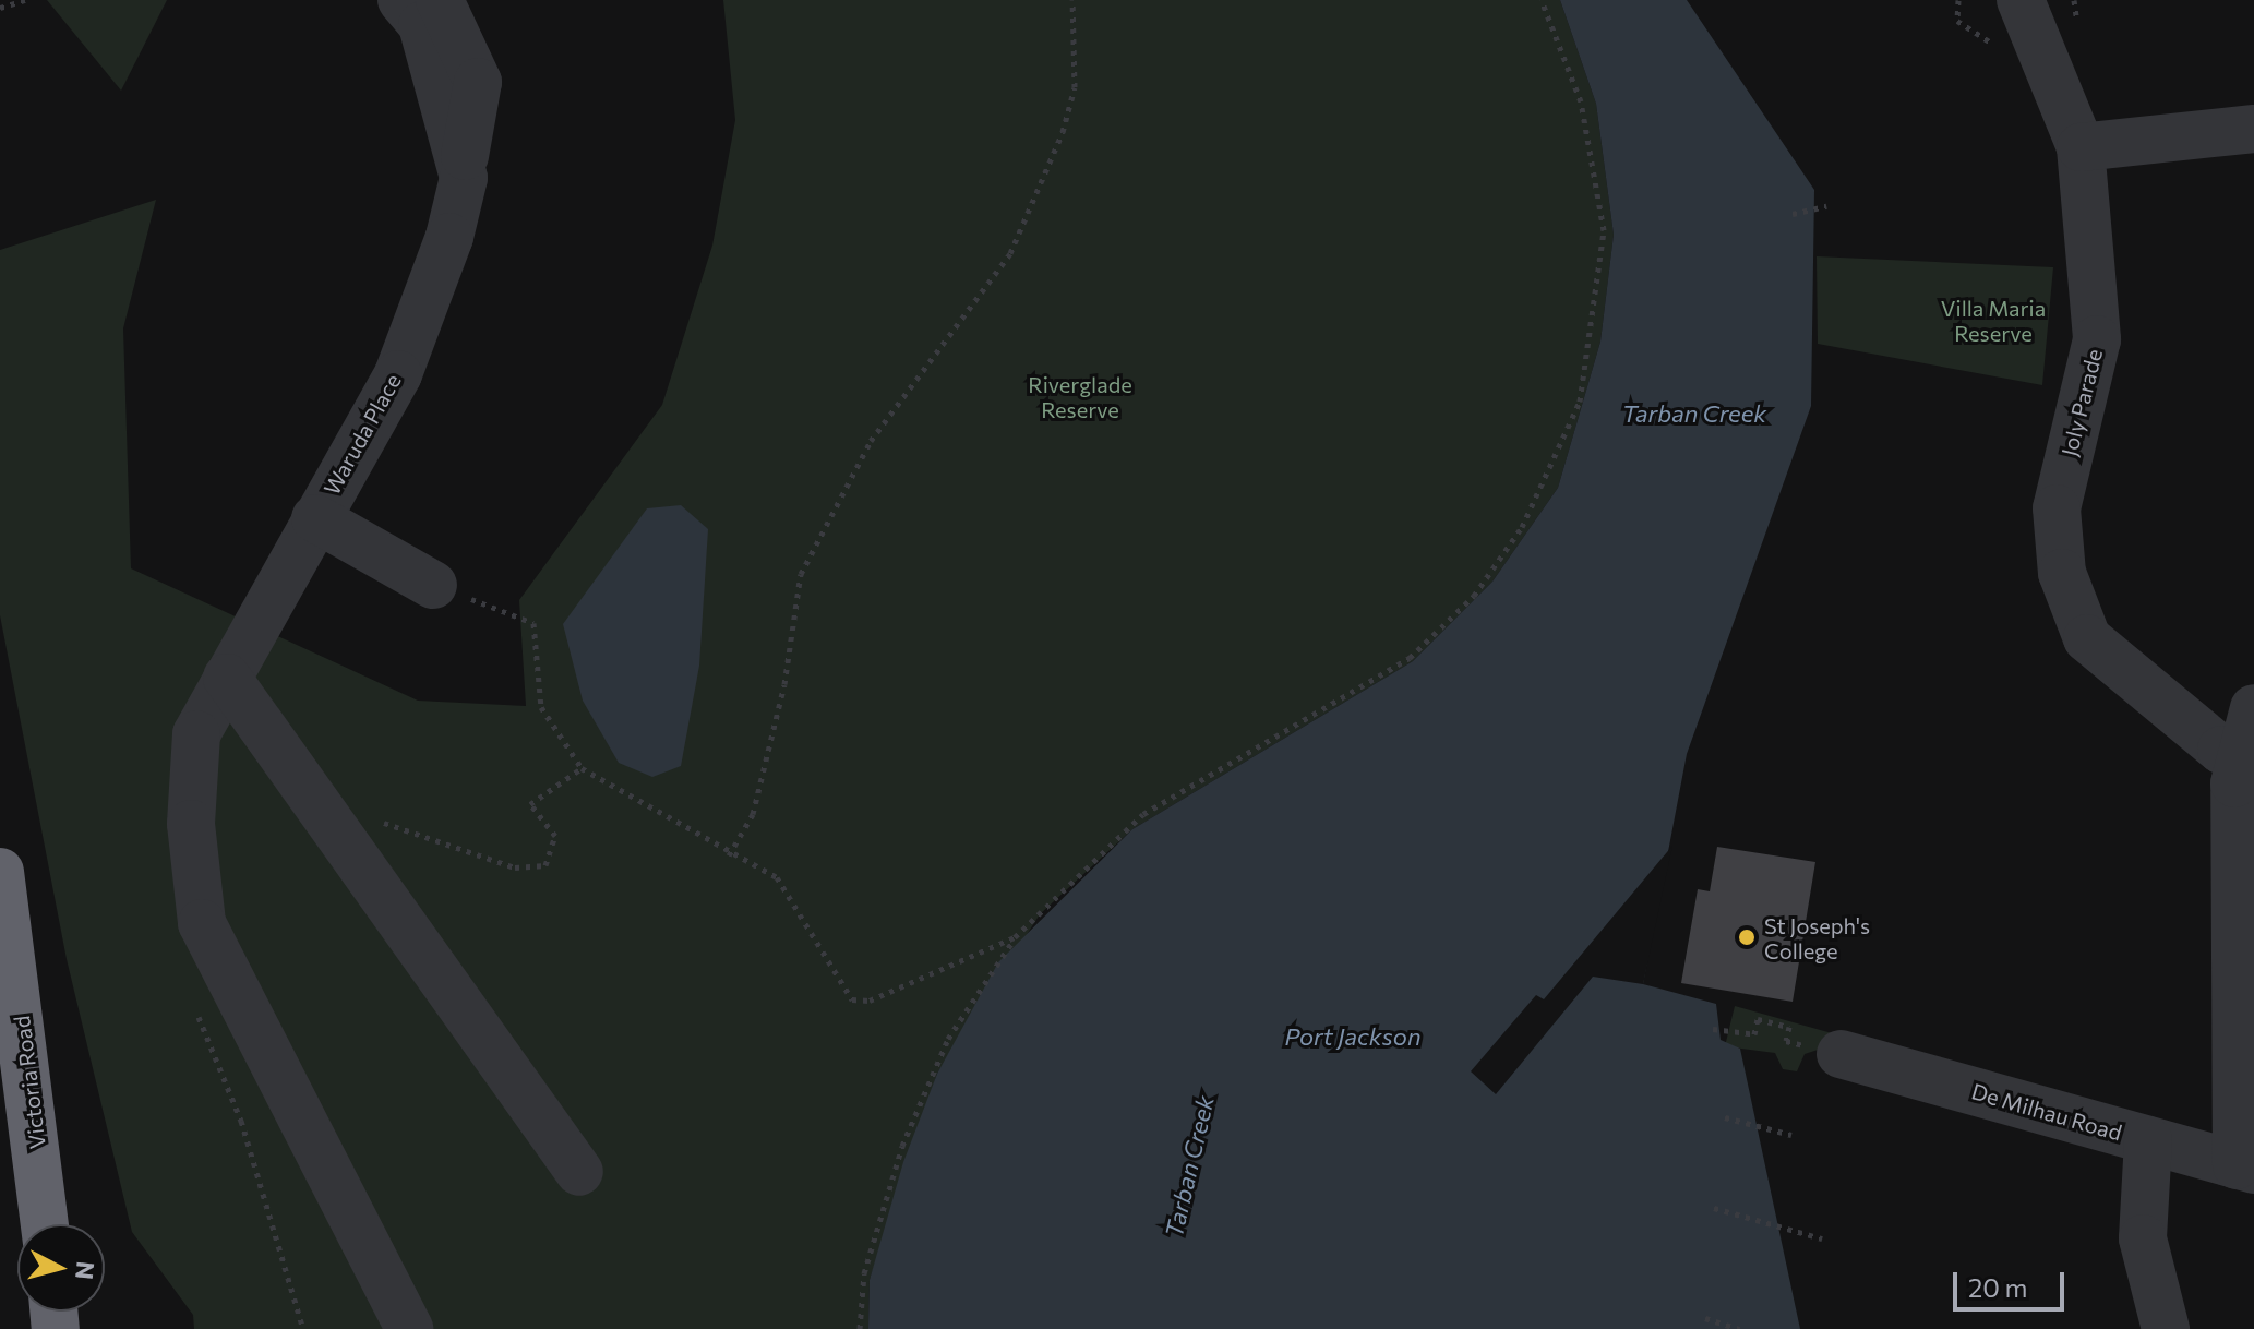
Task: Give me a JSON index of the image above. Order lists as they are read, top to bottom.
{
  "streets": {
    "highway": ["Victoria Road"],
    "street": ["Joly Parade", "Waruda Place", "De Milhau Road"]
  },
  "water": ["Tarban Creek", "Port Jackson"],
  "parks": ["Villa Maria Reserve", "Riverglade Reserve"],
  "places": ["St Joseph's College"],
  "scale_bar": "20 m",
  "north": "right"
}
